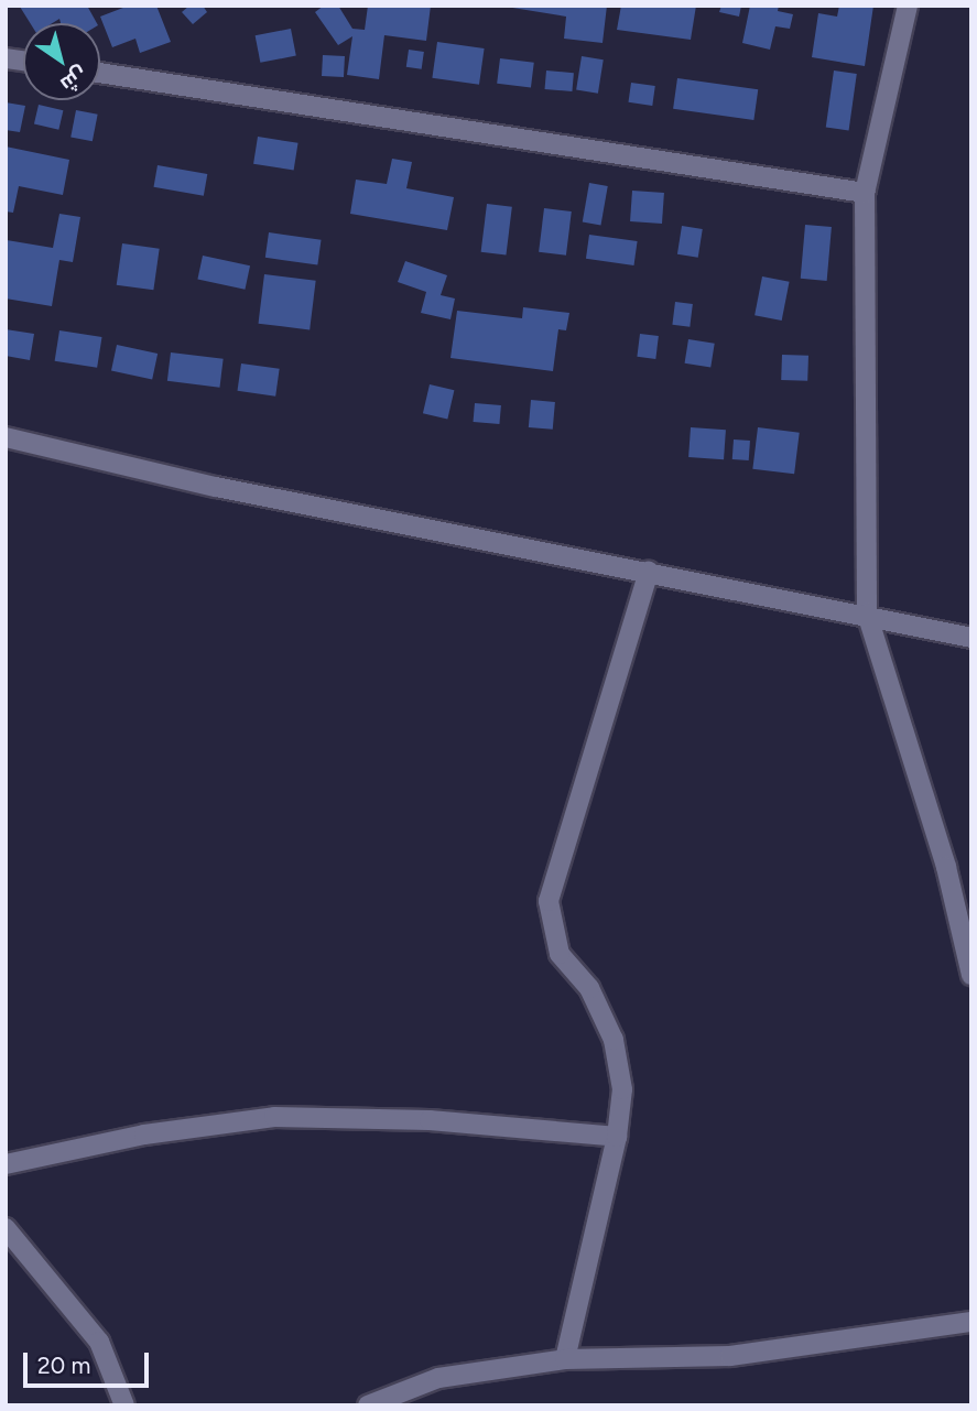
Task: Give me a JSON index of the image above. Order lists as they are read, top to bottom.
{
  "scale_bar": "20 m",
  "north": "bottom right"
}
